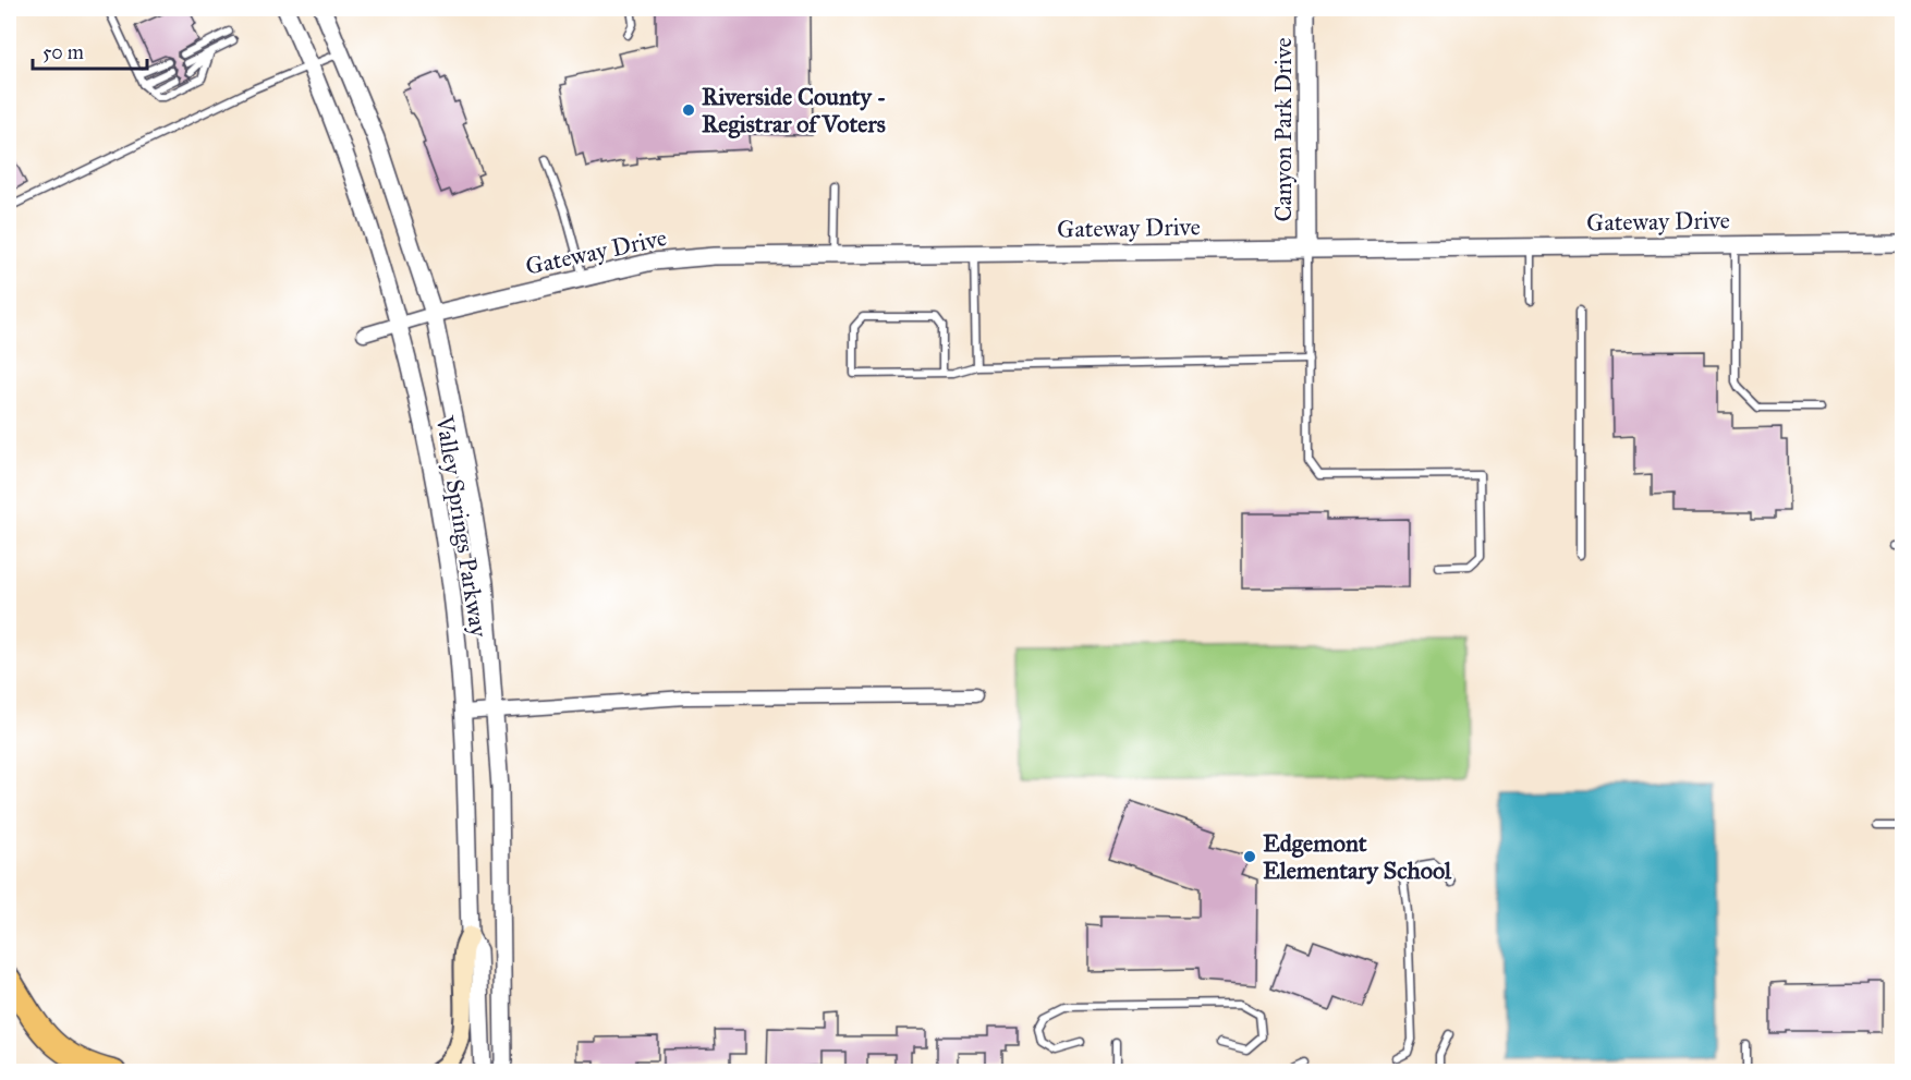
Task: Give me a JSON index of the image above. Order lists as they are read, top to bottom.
{
  "streets": {
    "street": ["Canyon Park Drive", "Gateway Drive", "Valley Springs Parkway"]
  },
  "crossings": [
    ["Canyon Park Drive", "Gateway Drive"],
    ["Gateway Drive", "Valley Springs Parkway"]
  ],
  "places": ["Riverside County - Registrar of Voters", "Edgemont Elementary School"],
  "scale_bar": "50 m"
}
